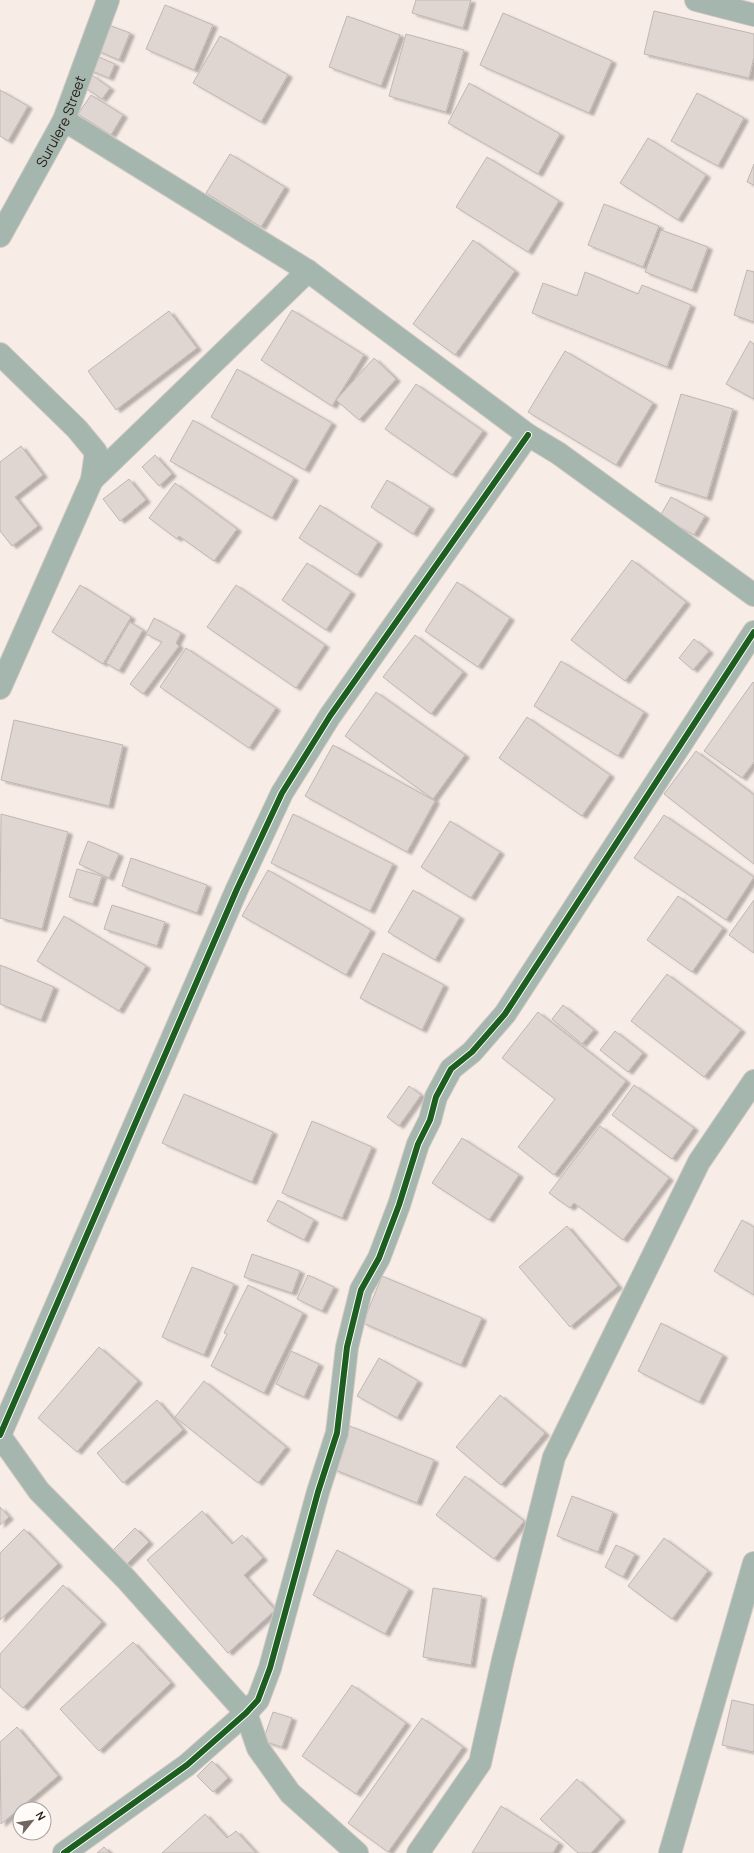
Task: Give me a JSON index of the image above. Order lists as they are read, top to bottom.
{
  "streets": {
    "street": ["Surulere Street"]
  },
  "north": "top right"
}
